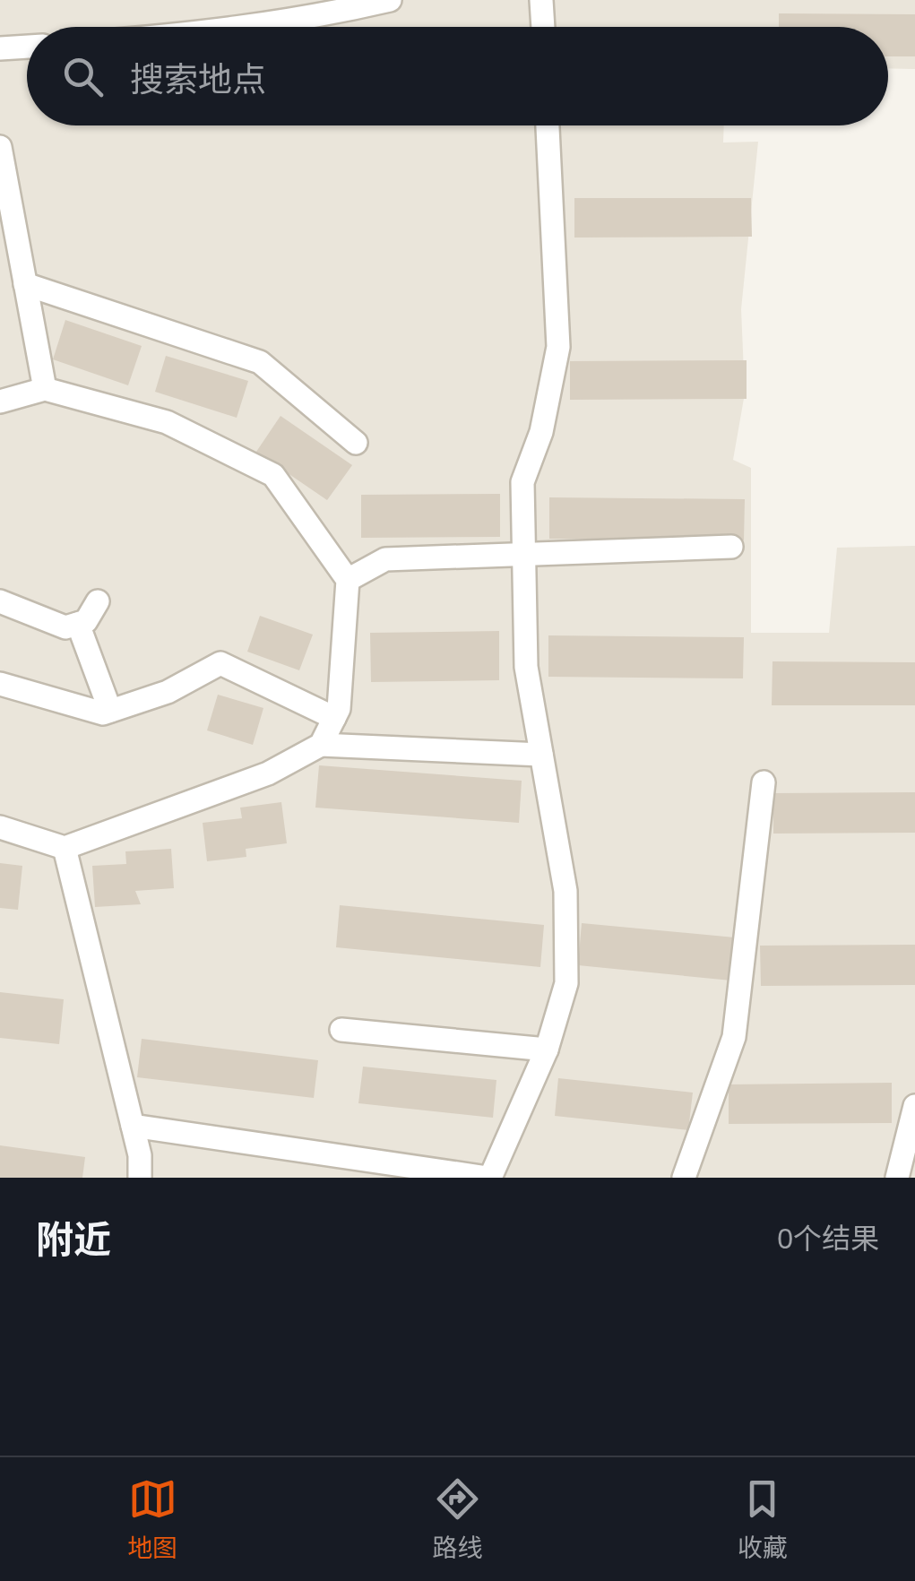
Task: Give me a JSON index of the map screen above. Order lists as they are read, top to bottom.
{
  "page": {
    "search": "搜索地点",
    "heading": ["附近", "0个结果"],
    "nav": ["地图", "路线", "收藏"]
  }
}
